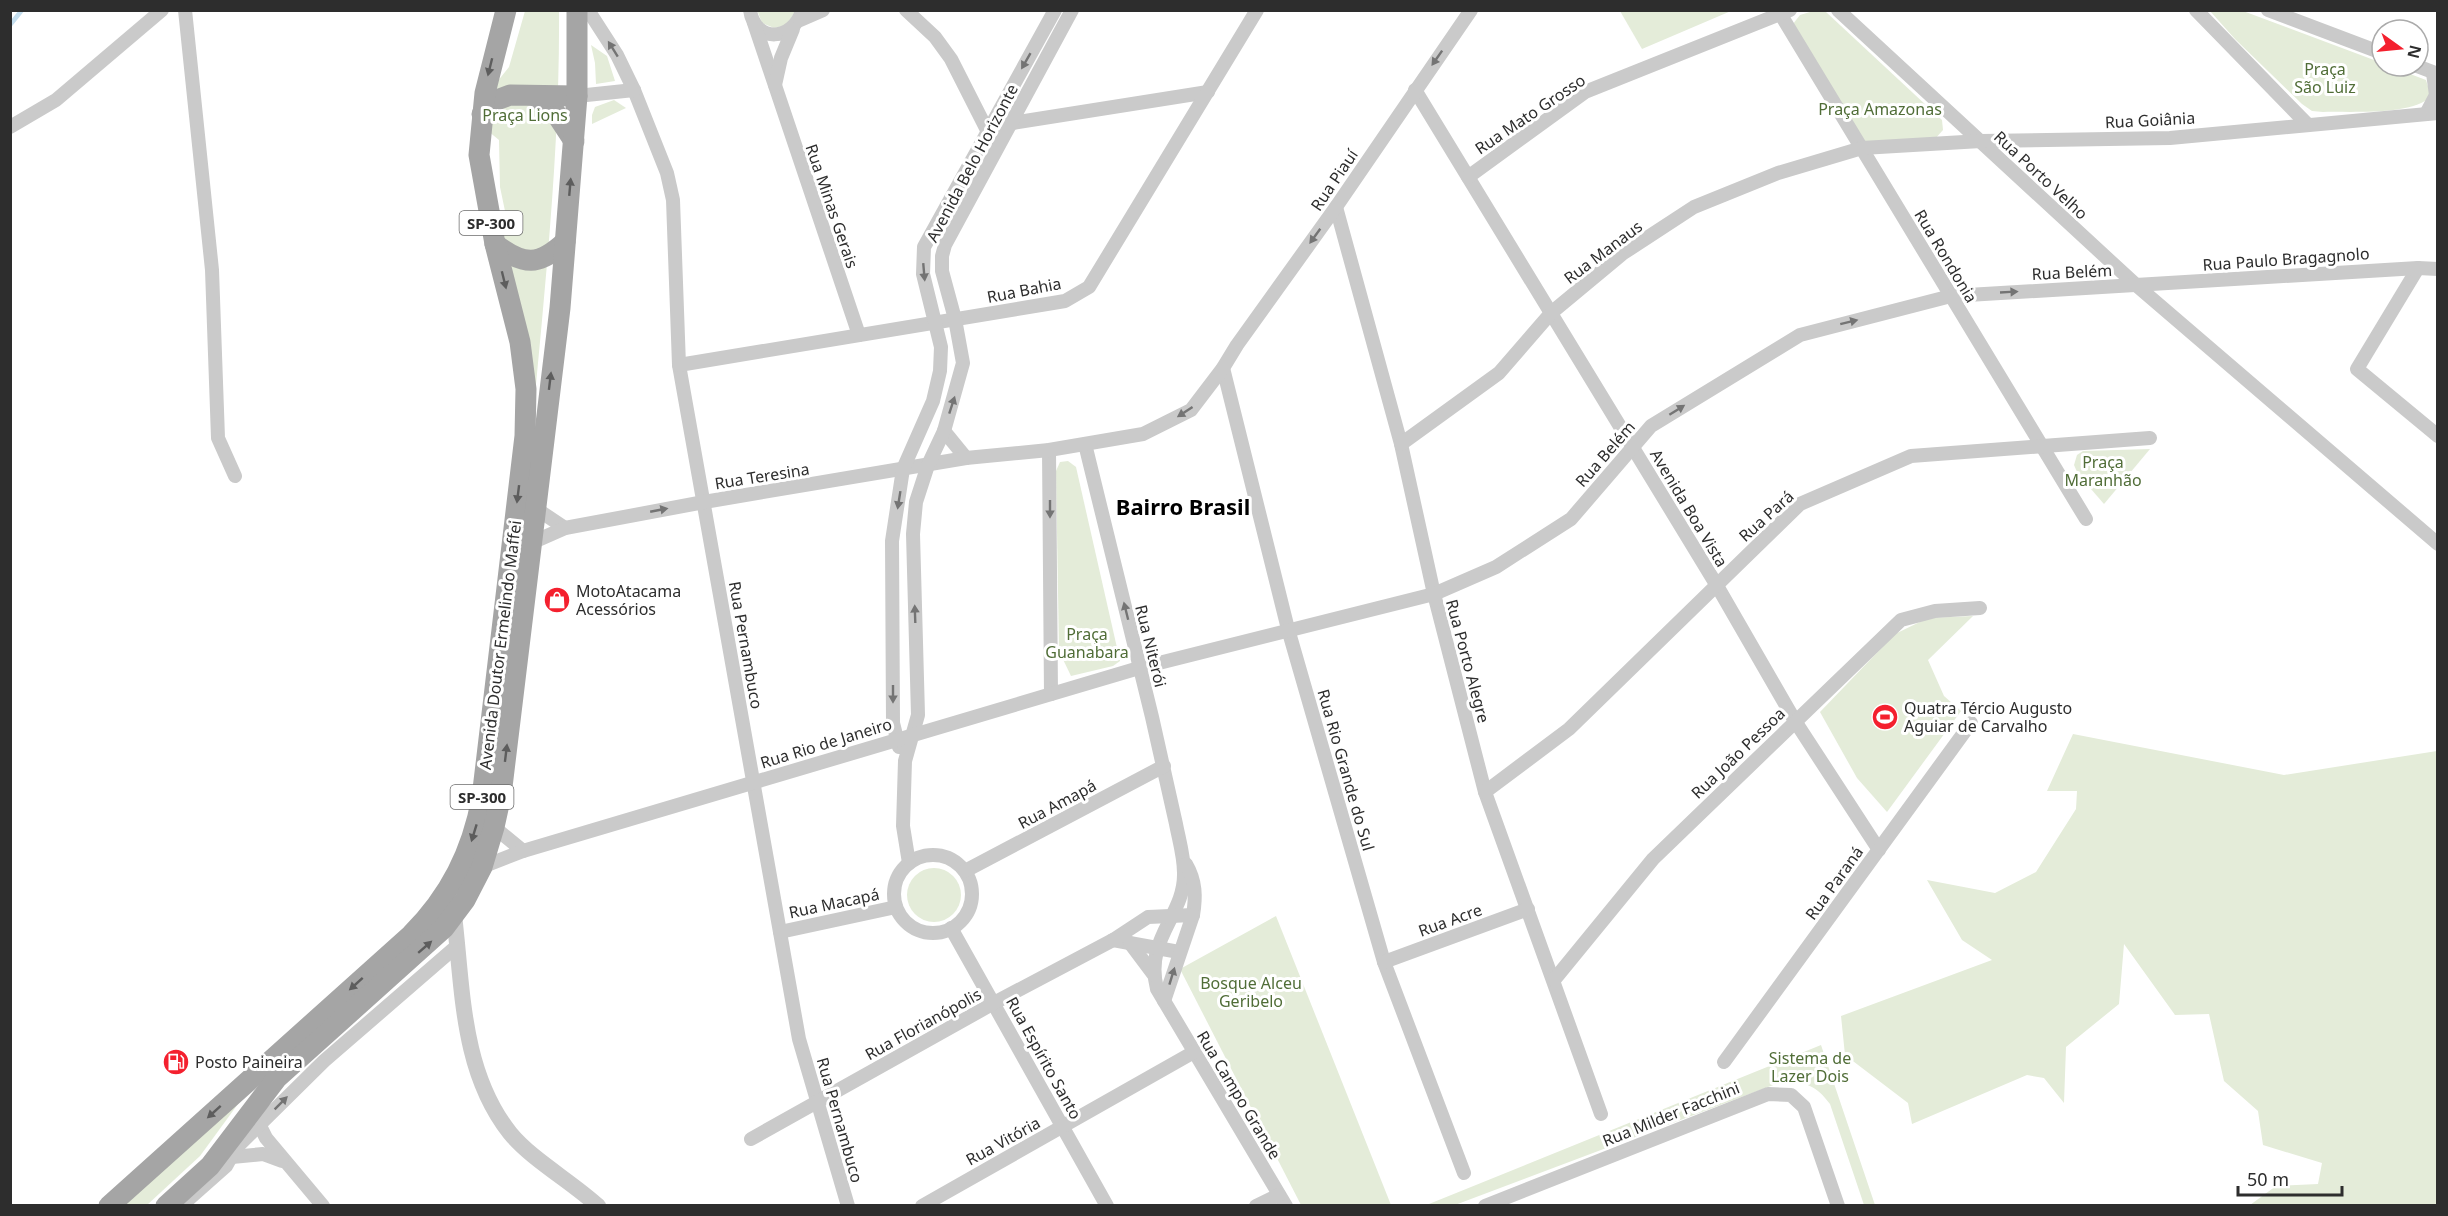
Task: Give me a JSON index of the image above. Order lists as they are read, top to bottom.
{
  "streets": {
    "main road": ["SP-300", "Avenida Doutor Ermelindo Maffei"],
    "street": [
      "Rua Mato Grosso",
      "Rua Goiânia",
      "Avenida Belo Horizonte",
      "Rua Porto Velho",
      "Rua Piauí",
      "Rua Minas Gerais",
      "Rua Manaus",
      "Rua Rondonia",
      "Rua Paulo Bragagnolo",
      "Rua Belém",
      "Rua Bahia",
      "Rua Teresina",
      "Avenida Boa Vista",
      "Rua Pará",
      "Rua Pernambuco",
      "Rua Niterói",
      "Rua Porto Alegre",
      "Rua Rio de Janeiro",
      "Rua João Pessoa",
      "Rua Rio Grande do Sul",
      "Rua Amapá",
      "Rua Paraná",
      "Rua Macapá",
      "Rua Acre",
      "Rua Florianópolis",
      "Rua Espírito Santo",
      "Rua Campo Grande",
      "Rua Milder Facchini",
      "Rua Vitória"
    ]
  },
  "crossings": [
    ["Rua Mato Grosso", "Rua Rondonia"],
    ["Rua Mato Grosso", "Avenida Boa Vista"],
    ["Rua Goiânia", "Rua Porto Velho"],
    ["Rua Goiânia", "Rua Manaus"],
    ["Rua Goiânia", "Rua Rondonia"],
    ["Avenida Belo Horizonte", "Rua Bahia"],
    ["Avenida Belo Horizonte", "Rua Teresina"],
    ["Avenida Belo Horizonte", "Rua Rio de Janeiro"],
    ["Avenida Belo Horizonte", "Rua Amapá"],
    ["Avenida Belo Horizonte", "Rua Macapá"],
    ["Avenida Belo Horizonte", "Rua Espírito Santo"],
    ["Rua Porto Velho", "Rua Paulo Bragagnolo"],
    ["Rua Porto Velho", "Rua Belém"],
    ["Rua Piauí", "Rua Teresina"],
    ["Rua Piauí", "Avenida Boa Vista"],
    ["Rua Piauí", "Rua Porto Alegre"],
    ["Rua Piauí", "Rua Rio Grande do Sul"],
    ["Rua Minas Gerais", "Rua Bahia"],
    ["Rua Manaus", "Rua Rondonia"],
    ["Rua Manaus", "Avenida Boa Vista"],
    ["Rua Manaus", "Rua Porto Alegre"],
    ["Rua Rondonia", "Rua Belém"],
    ["Rua Rondonia", "Rua Pará"],
    ["Rua Paulo Bragagnolo", "Rua Belém"],
    ["Rua Belém", "Avenida Boa Vista"],
    ["Rua Belém", "Rua Niterói"],
    ["Rua Belém", "Rua Porto Alegre"],
    ["Rua Belém", "Rua Rio de Janeiro"],
    ["Rua Belém", "Rua Rio Grande do Sul"],
    ["Rua Bahia", "Rua Pernambuco"],
    ["Rua Teresina", "Avenida Doutor Ermelindo Maffei"],
    ["Rua Teresina", "Rua Pernambuco"],
    ["Rua Teresina", "Rua Niterói"],
    ["Rua Teresina", "Rua Rio Grande do Sul"],
    ["Avenida Boa Vista", "Rua Pará"],
    ["Avenida Boa Vista", "Rua João Pessoa"],
    ["Avenida Boa Vista", "Rua Paraná"],
    ["Rua Pará", "Rua Porto Alegre"],
    ["Avenida Doutor Ermelindo Maffei", "Rua Rio de Janeiro"],
    ["Rua Pernambuco", "Rua Rio de Janeiro"],
    ["Rua Pernambuco", "Rua Macapá"],
    ["Rua Pernambuco", "Rua Florianópolis"],
    ["Rua Niterói", "Rua Rio de Janeiro"],
    ["Rua Niterói", "Rua Amapá"],
    ["Rua Niterói", "Rua Florianópolis"],
    ["Rua Niterói", "Rua Campo Grande"],
    ["Rua Porto Alegre", "Rua João Pessoa"],
    ["Rua Porto Alegre", "Rua Acre"],
    ["Rua Rio Grande do Sul", "Rua Acre"],
    ["Rua Amapá", "Rua Macapá"],
    ["Rua Amapá", "Rua Espírito Santo"],
    ["Rua Macapá", "Rua Espírito Santo"],
    ["Rua Florianópolis", "Rua Espírito Santo"],
    ["Rua Espírito Santo", "Rua Vitória"],
    ["Rua Campo Grande", "Rua Vitória"]
  ],
  "one_way": ["Rua Piauí", "Rua Belém"],
  "districts": ["Bairro Brasil"],
  "parks": [
    "Praça São Luiz",
    "Praça Amazonas",
    "Praça Lions",
    "Praça Maranhão",
    "Praça Guanabara",
    "Bosque Alceu Geribelo",
    "Sistema de Lazer Dois"
  ],
  "places": {
    "shop": ["MotoAtacama Acessórios"],
    "sports": ["Quatra Tércio Augusto Aguiar de Carvalho"],
    "fuel station": ["Posto Paineira"]
  },
  "scale_bar": "50 m",
  "north": "right"
}
